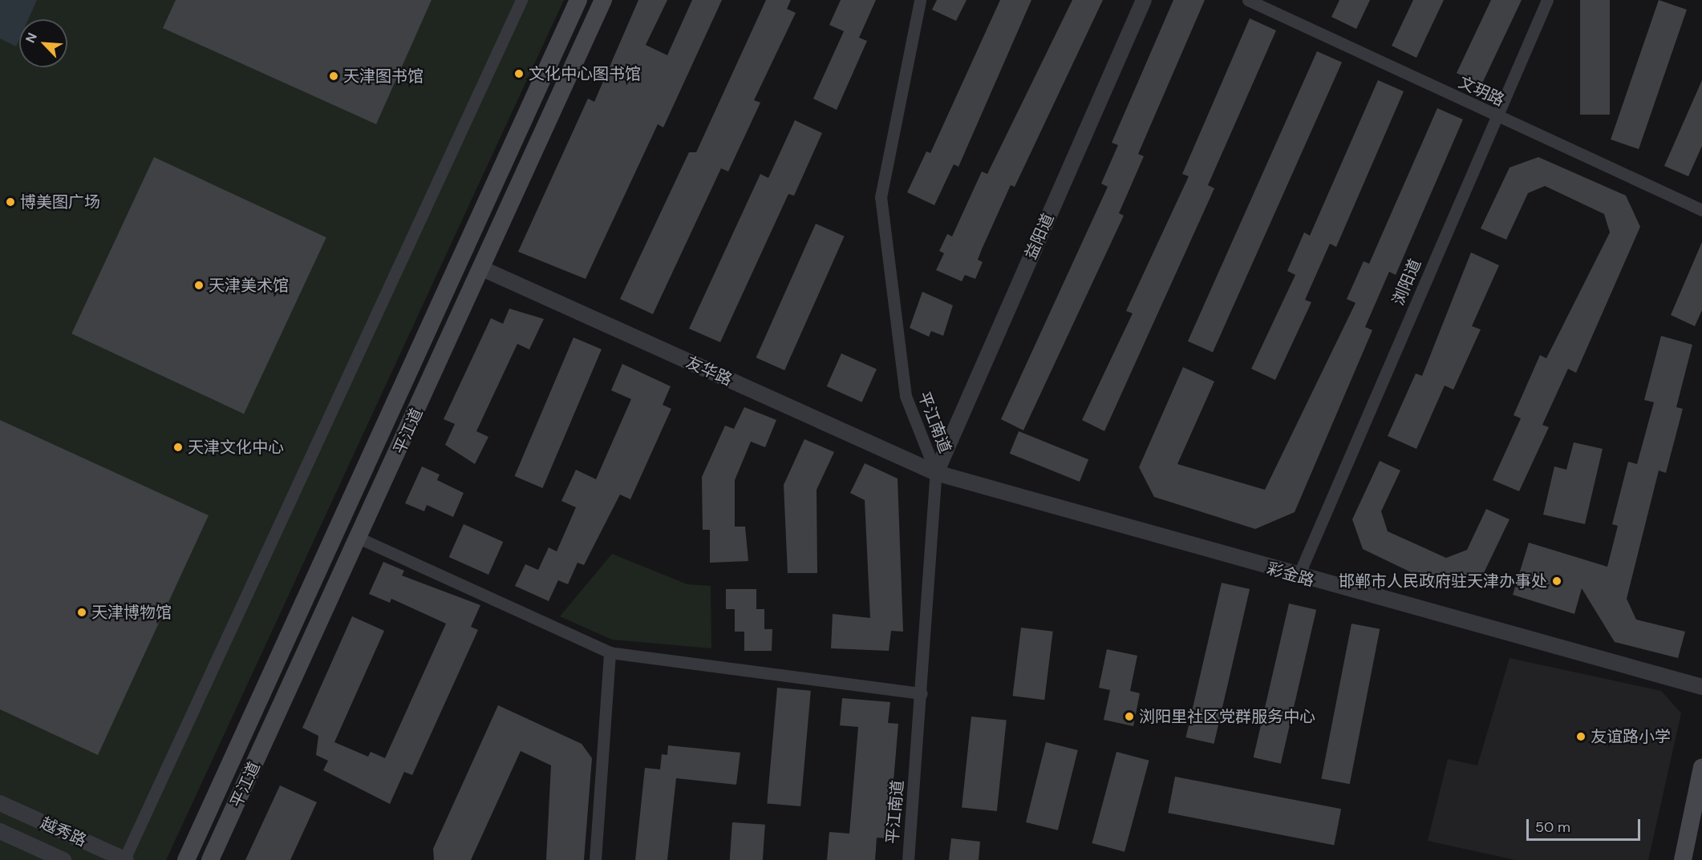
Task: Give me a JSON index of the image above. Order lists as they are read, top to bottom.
{
  "streets": {
    "main road": ["平江道"],
    "street": [
      "文玥路",
      "益阳道",
      "浏阳道",
      "友华路",
      "平江南道",
      "彩金路",
      "越秀路"
    ]
  },
  "crossings": [
    ["文玥路", "浏阳道"],
    ["益阳道", "友华路"],
    ["益阳道", "平江南道"],
    ["益阳道", "彩金路"],
    ["浏阳道", "彩金路"],
    ["友华路", "平江南道"],
    ["友华路", "平江道"],
    ["友华路", "彩金路"],
    ["平江南道", "彩金路"]
  ],
  "places": [
    "文化中心图书馆",
    "天津图书馆",
    "博美图广场",
    "天津美术馆",
    "天津文化中心",
    "邯郸市人民政府驻天津办事处",
    "天津博物馆",
    "浏阳里社区党群服务中心",
    "友谊路小学"
  ],
  "scale_bar": "50 m",
  "north": "top left"
}
